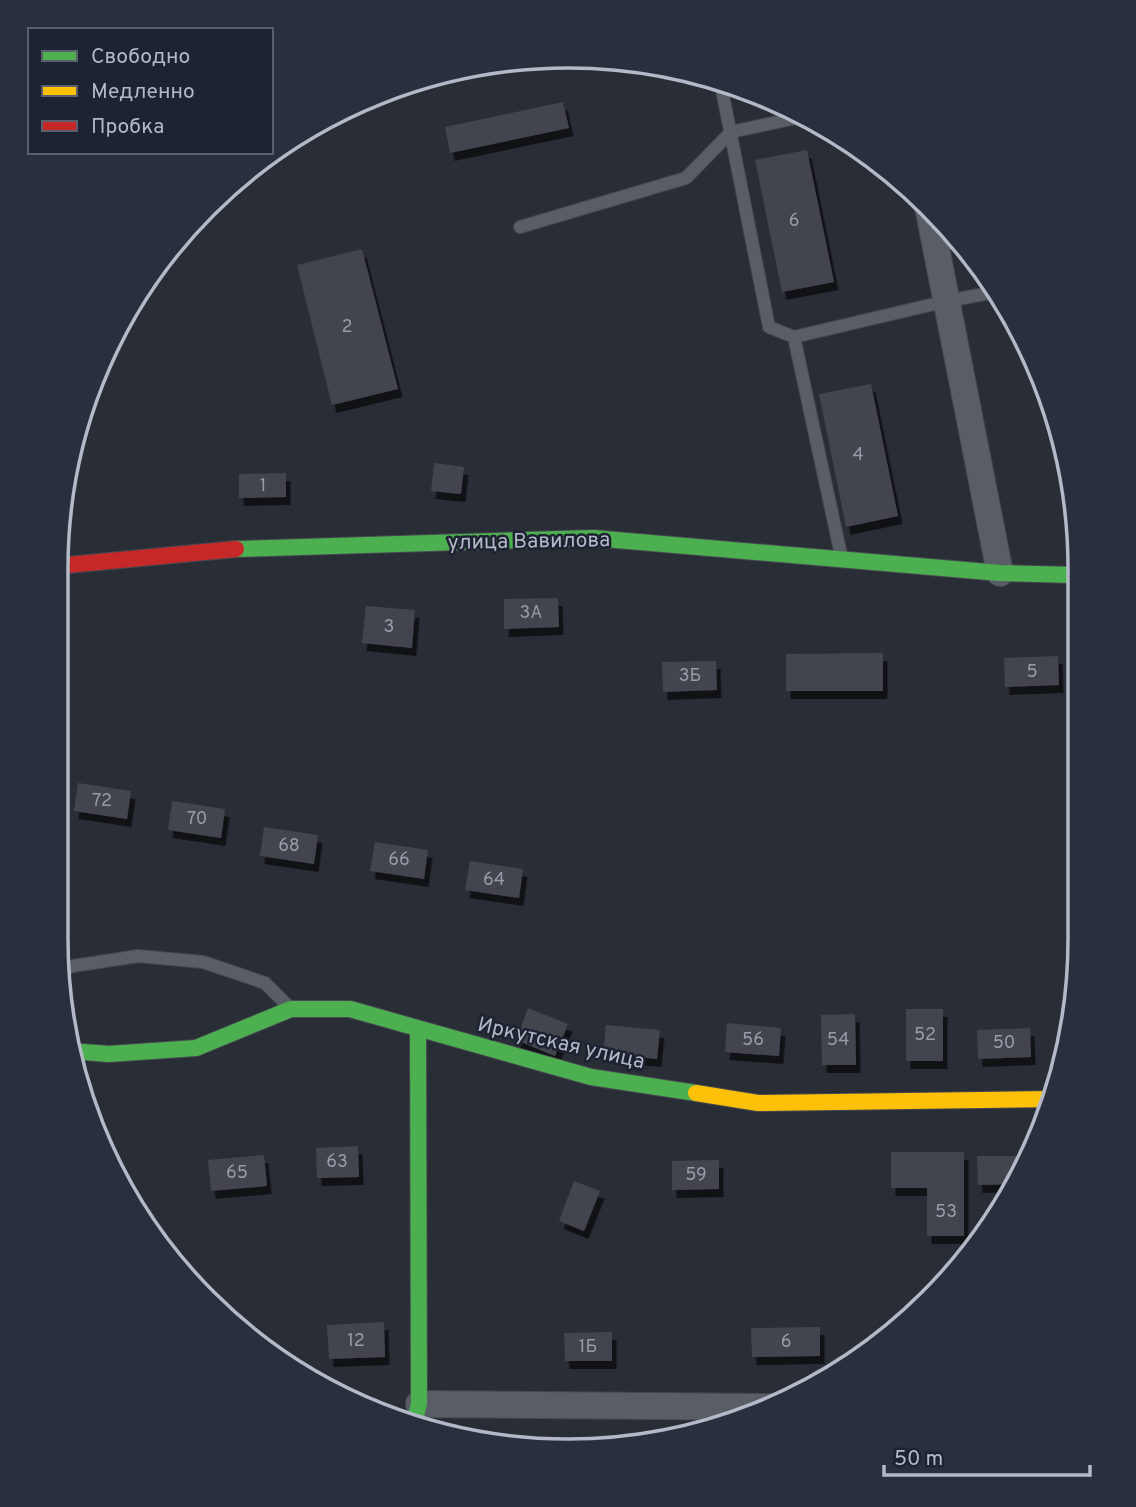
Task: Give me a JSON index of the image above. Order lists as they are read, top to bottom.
{
  "streets": {
    "street": ["улица Вавилова", "Иркутская улица"]
  },
  "house_numbers": [
    "6",
    "2",
    "4",
    "1",
    "3А",
    "3",
    "5",
    "3Б",
    "72",
    "70",
    "68",
    "66",
    "64",
    "52",
    "56",
    "54",
    "50",
    "63",
    "65",
    "59",
    "53",
    "12",
    "6",
    "1Б"
  ],
  "legend": ["Свободно", "Медленно", "Пробка"],
  "scale_bar": "50 m"
}
